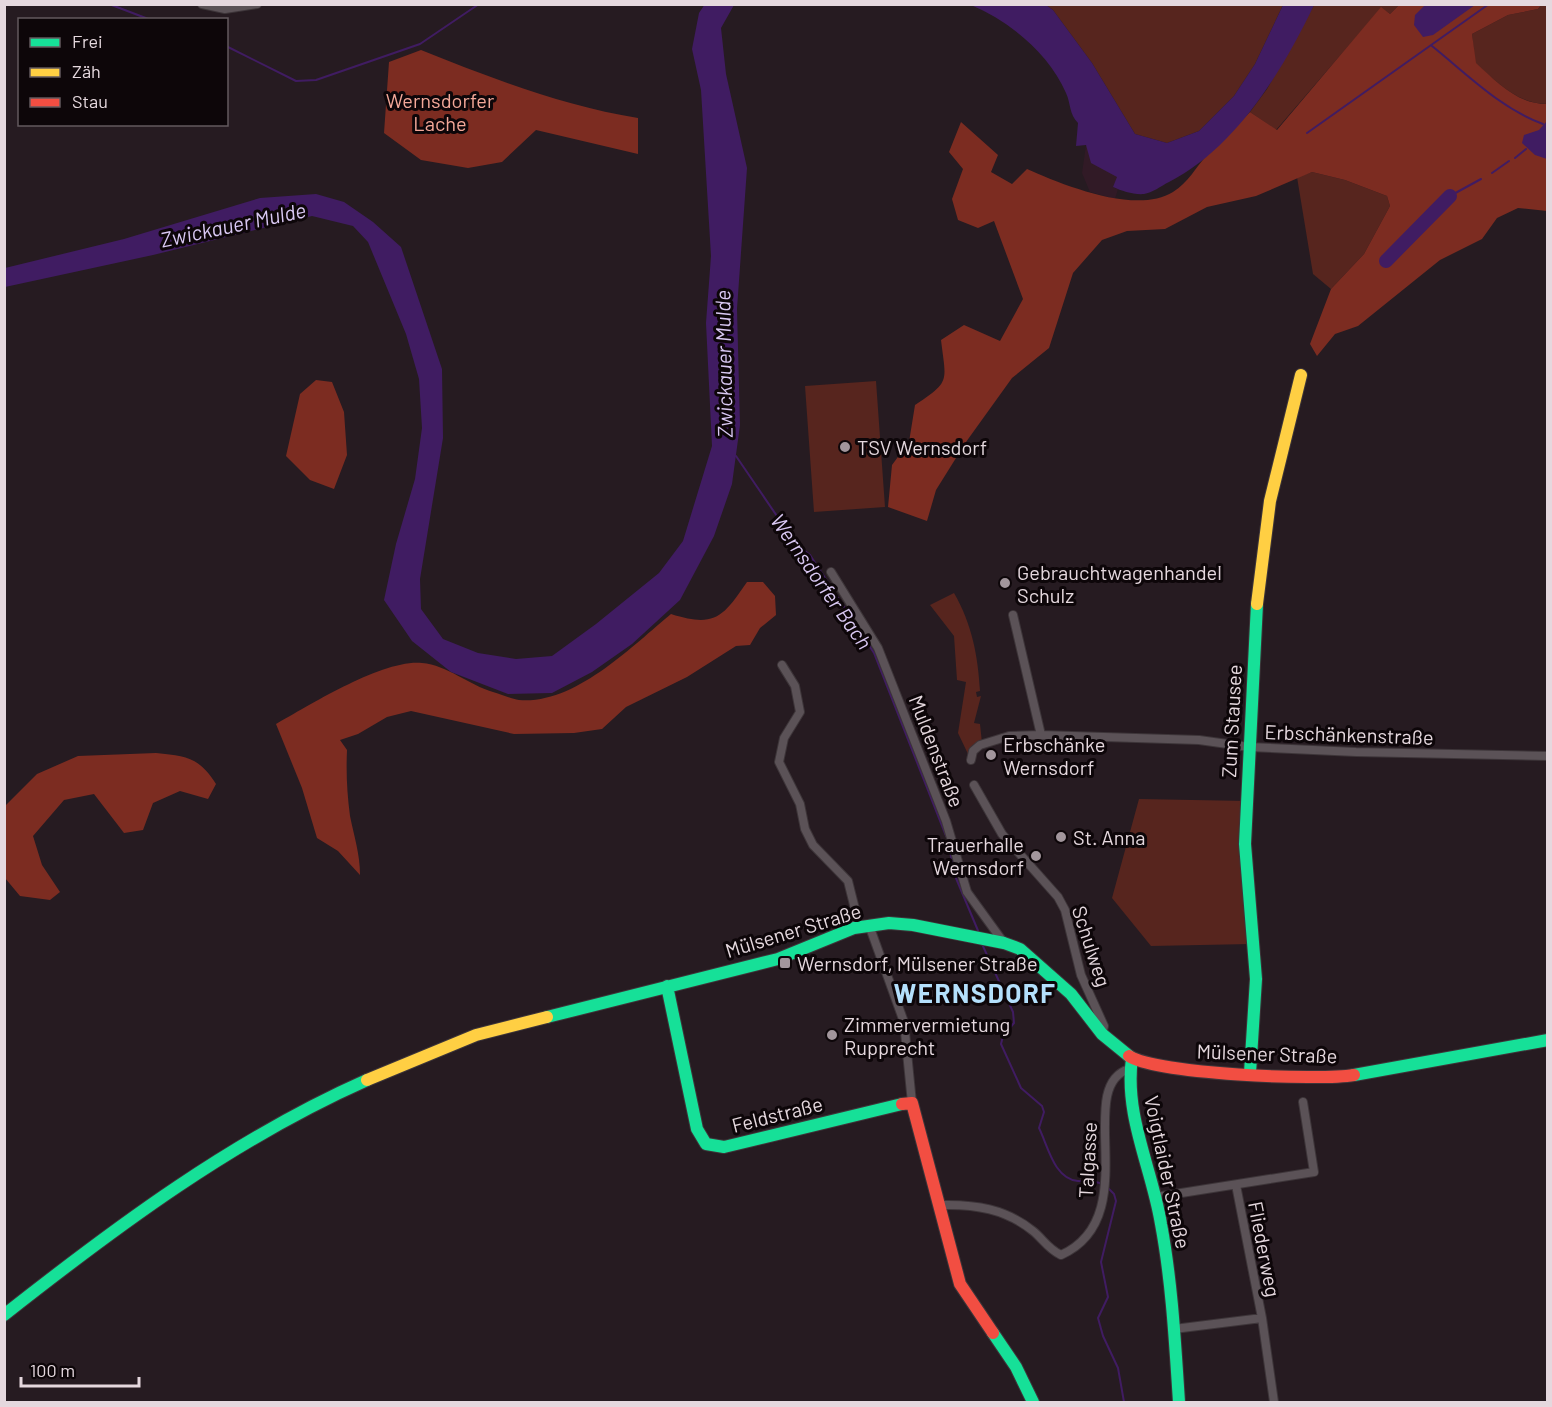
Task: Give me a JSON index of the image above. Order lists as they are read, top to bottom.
{
  "streets": {
    "street": [
      "Zum Stausee",
      "Erbschänkenstraße",
      "Muldenstraße",
      "Mülsener Straße",
      "Schulweg",
      "Feldstraße",
      "Talgasse",
      "Voigtlaider Straße",
      "Fliederweg"
    ]
  },
  "crossings": [
    ["Zum Stausee", "Erbschänkenstraße"],
    ["Zum Stausee", "Mülsener Straße"],
    ["Muldenstraße", "Mülsener Straße"],
    ["Mülsener Straße", "Schulweg"],
    ["Mülsener Straße", "Feldstraße"],
    ["Mülsener Straße", "Talgasse"],
    ["Mülsener Straße", "Voigtlaider Straße"],
    ["Talgasse", "Voigtlaider Straße"],
    ["Voigtlaider Straße", "Fliederweg"]
  ],
  "districts": ["WERNSDORF"],
  "water": ["Zwickauer Mulde", "Wernsdorfer Bach"],
  "parks": ["Wernsdorfer Lache"],
  "places": {
    "other": [
      "TSV Wernsdorf",
      "Gebrauchtwagenhandel Schulz",
      "Erbschänke Wernsdorf",
      "St. Anna",
      "Trauerhalle Wernsdorf",
      "Zimmervermietung Rupprecht"
    ],
    "transit": ["Wernsdorf, Mülsener Straße"]
  },
  "legend": ["Frei", "Zäh", "Stau"],
  "scale_bar": "100 m"
}
